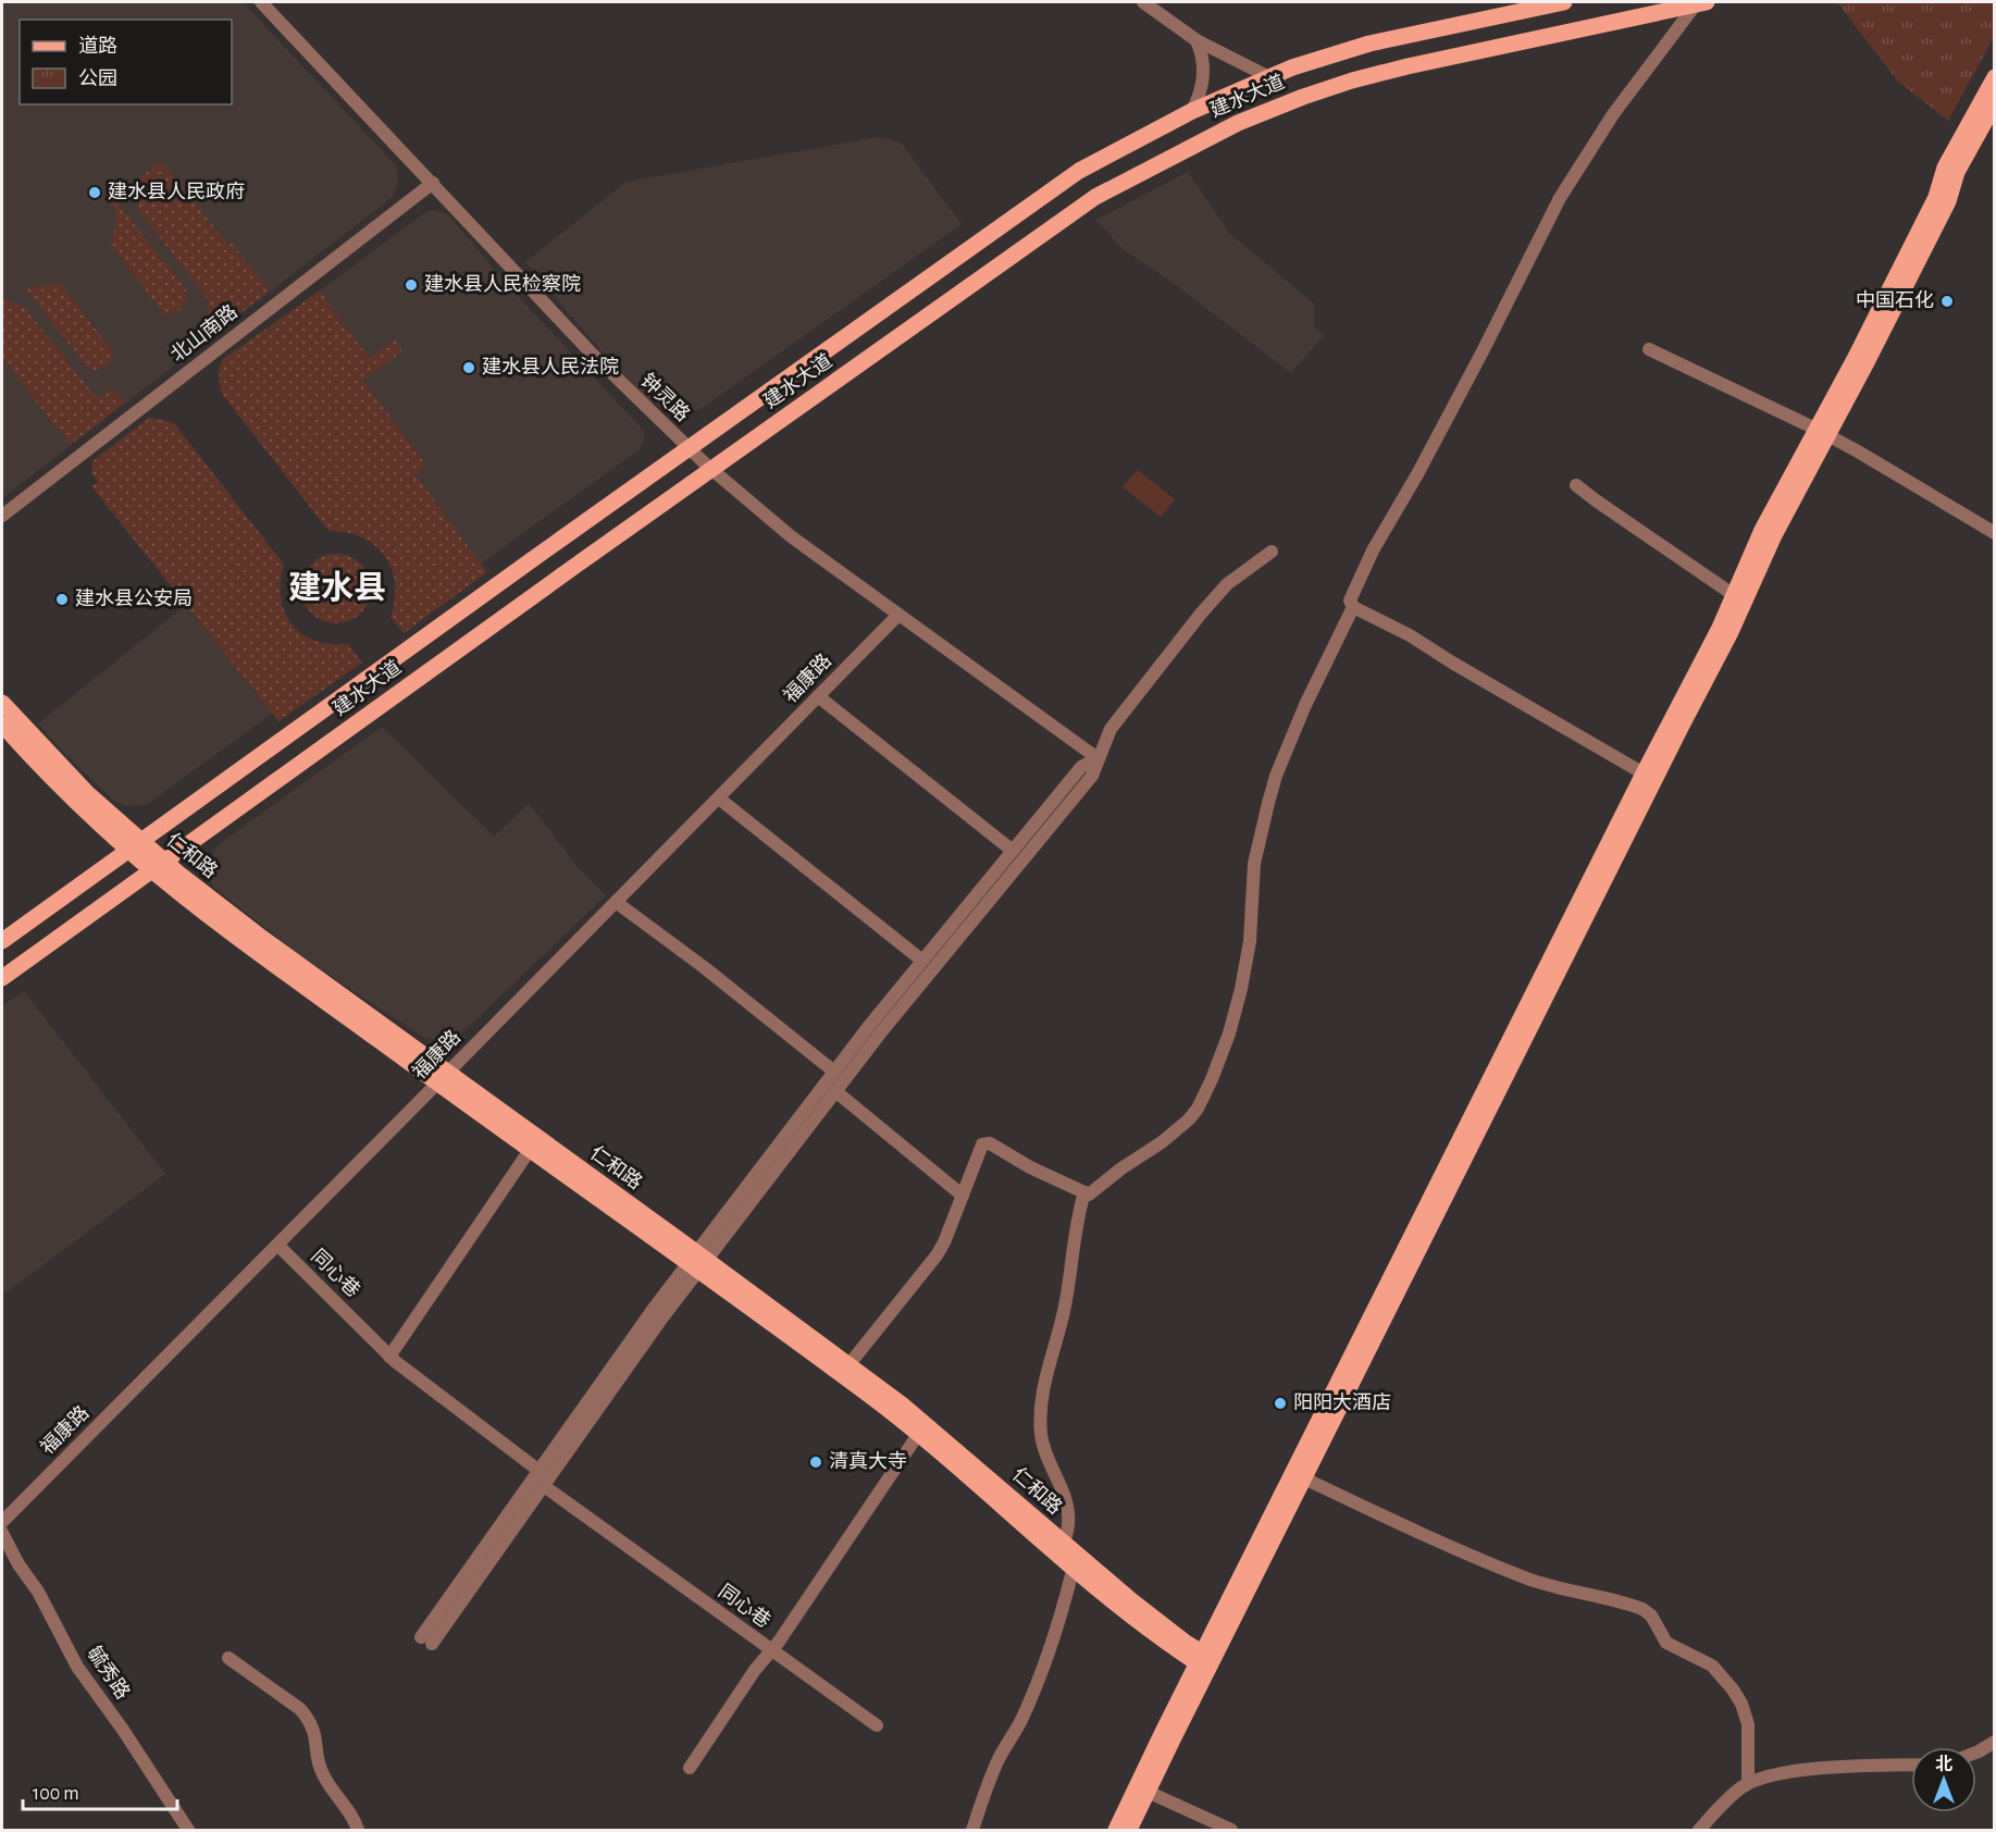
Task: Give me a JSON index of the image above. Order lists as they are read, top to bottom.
{
  "streets": {
    "main road": ["建水大道", "仁和路"],
    "street": [
      "北山南路",
      "钟灵路",
      "福康路",
      "同心巷",
      "毓秀路"
    ]
  },
  "crossings": [
    ["建水大道", "钟灵路"],
    ["建水大道", "仁和路"],
    ["北山南路", "钟灵路"],
    ["钟灵路", "福康路"],
    ["福康路", "仁和路"],
    ["福康路", "同心巷"],
    ["仁和路", "同心巷"]
  ],
  "districts": ["建水县"],
  "places": [
    "建水县人民政府",
    "建水县人民检察院",
    "中国石化",
    "建水县人民法院",
    "建水县公安局",
    "阳阳大酒店",
    "清真大寺"
  ],
  "legend": ["道路", "公园"],
  "scale_bar": "100 m",
  "north": "top"
}
